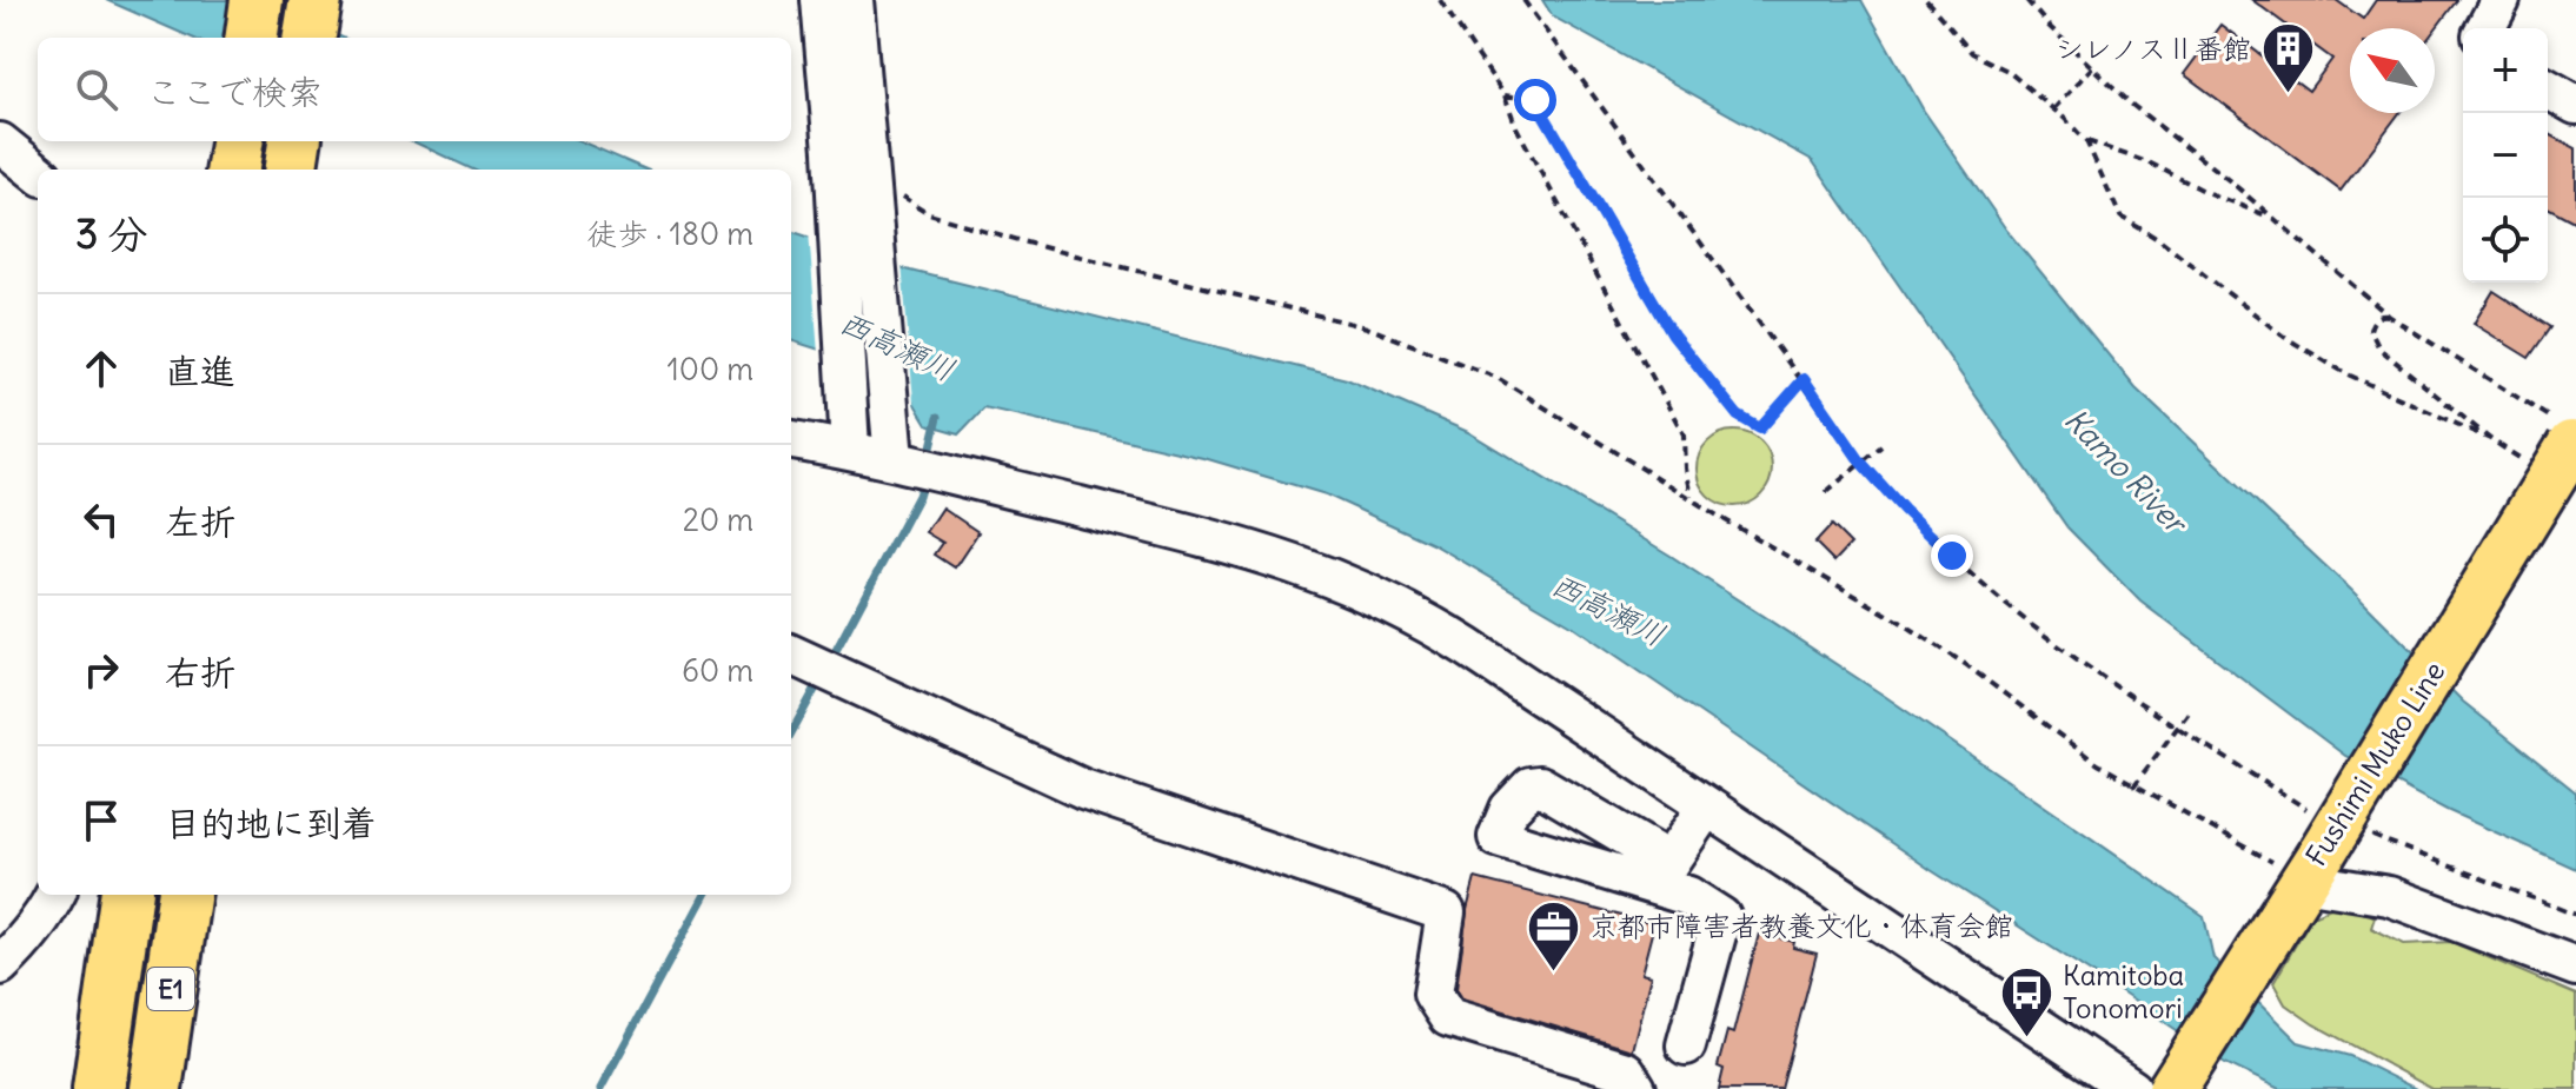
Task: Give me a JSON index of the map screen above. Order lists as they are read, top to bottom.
{
  "streets": {
    "highway": ["E1"],
    "main road": ["Fushimi Muko Line"]
  },
  "water": ["西高瀬川", "Kamo River"],
  "places": {
    "building": ["シレノスⅡ番館"],
    "office": ["京都市障害者教養文化・体育会館"],
    "bus stop": ["Kamitoba Tonomori"]
  },
  "north": "top left",
  "page": {
    "map_buttons": ["+", "−"],
    "search": "ここで検索",
    "heading": ["3 分", "徒歩 · 180 m"],
    "list": [
      ["直進", "100 m"],
      ["左折", "20 m"],
      ["右折", "60 m"],
      "目的地に到着"
    ]
  }
}
